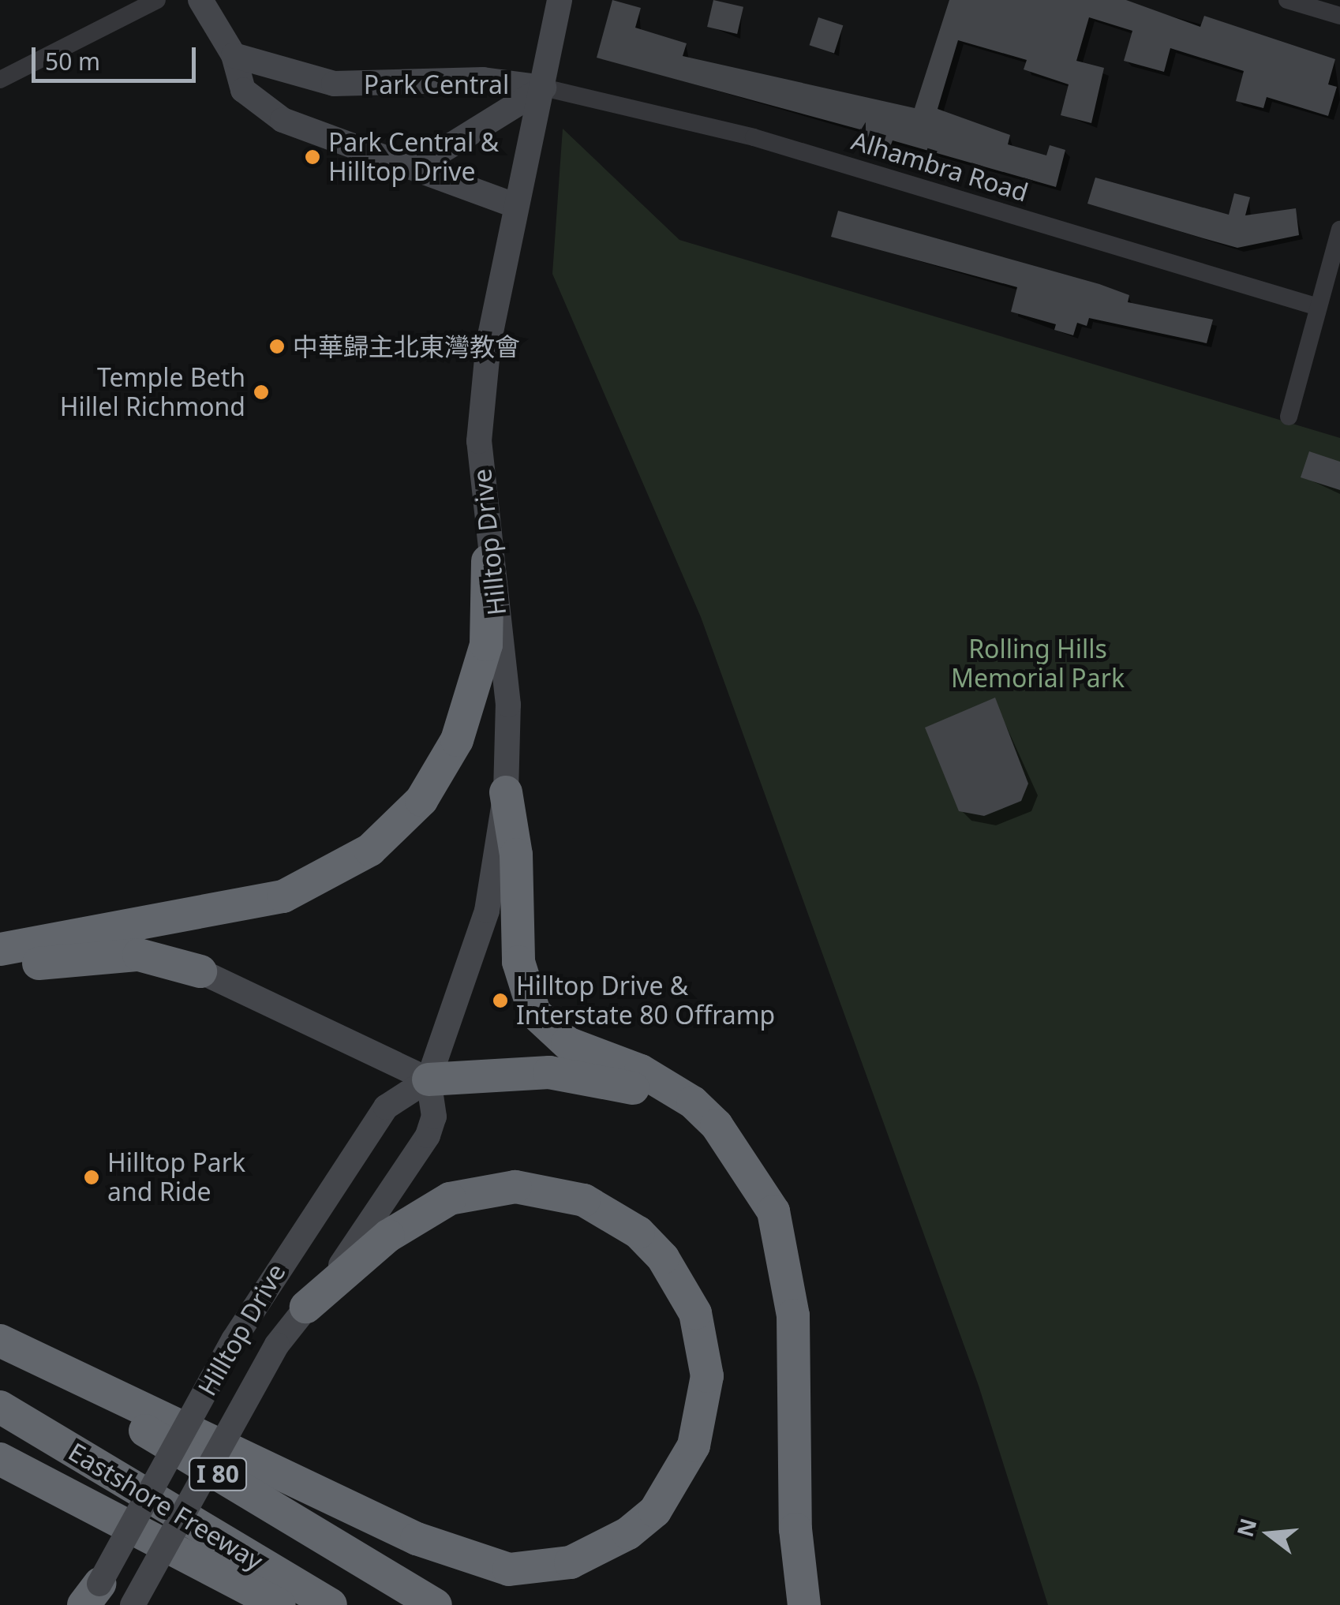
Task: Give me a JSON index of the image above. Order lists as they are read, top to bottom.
{
  "streets": {
    "highway": ["I 80", "Eastshore Freeway"],
    "street": ["Park Central", "Alhambra Road", "Hilltop Drive"]
  },
  "crossings": [
    ["Park Central", "Alhambra Road"],
    ["Park Central", "Hilltop Drive"],
    ["Alhambra Road", "Hilltop Drive"]
  ],
  "parks": ["Rolling Hills Memorial Park"],
  "places": [
    "Park Central & Hilltop Drive",
    "中華歸主北東灣教會",
    "Temple Beth Hillel Richmond",
    "Hilltop Drive & Interstate 80 Offramp",
    "Hilltop Park and Ride"
  ],
  "scale_bar": "50 m",
  "north": "left"
}
